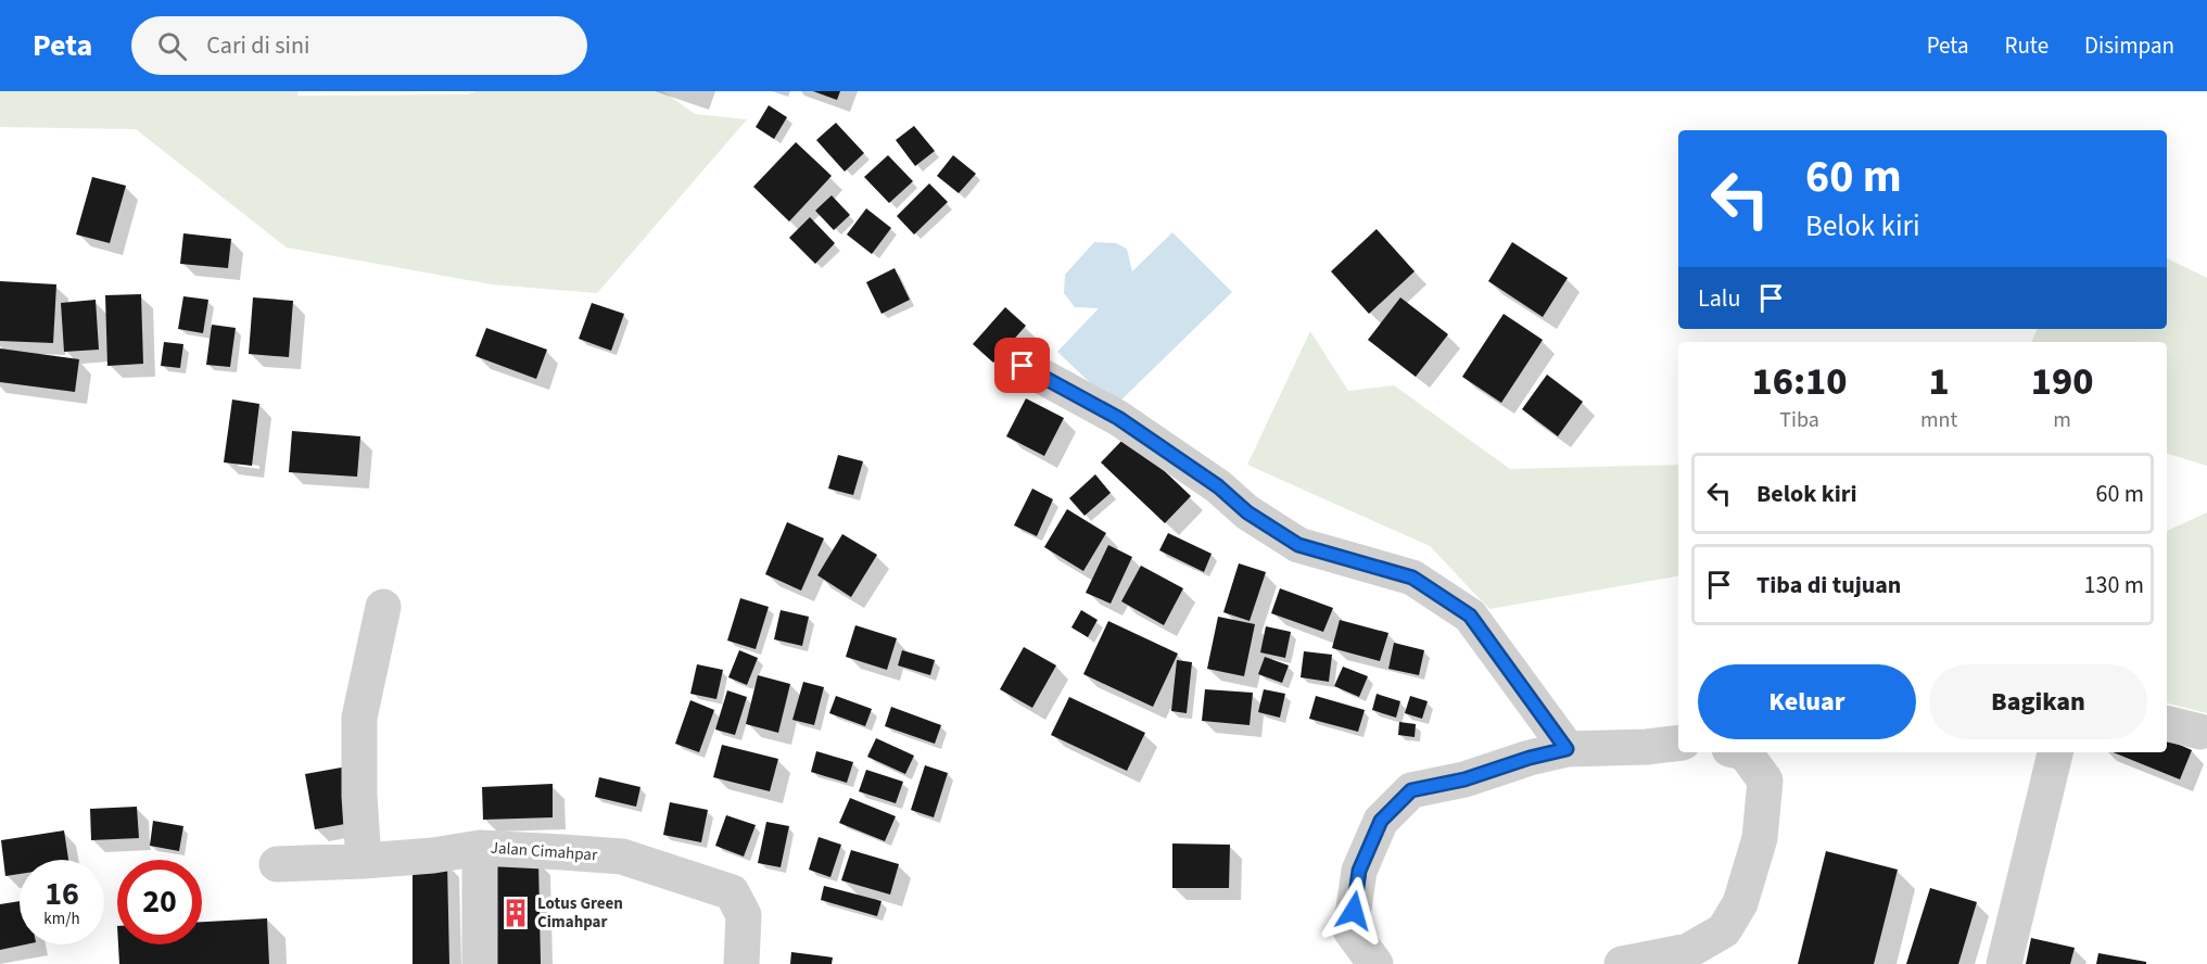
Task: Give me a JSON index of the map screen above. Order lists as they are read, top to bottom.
{
  "streets": {
    "street": ["Jalan Cimahpar"]
  },
  "places": {
    "building": ["Lotus Green Cimahpar"]
  },
  "page": {
    "header": "Peta",
    "search": "Cari di sini",
    "nav": ["Peta", "Rute", "Disimpan"],
    "turn": ["60 m", "Belok kiri"],
    "then": "Lalu",
    "eta": [
      "16:10",
      "Tiba",
      "1",
      "mnt",
      "190",
      "m"
    ],
    "list": [
      {
        "name": "Belok kiri",
        "value": "60 m"
      },
      {
        "name": "Tiba di tujuan",
        "value": "130 m"
      }
    ],
    "buttons": ["Keluar", "Bagikan"],
    "speed": "16 km/h",
    "limit": "20"
  }
}
